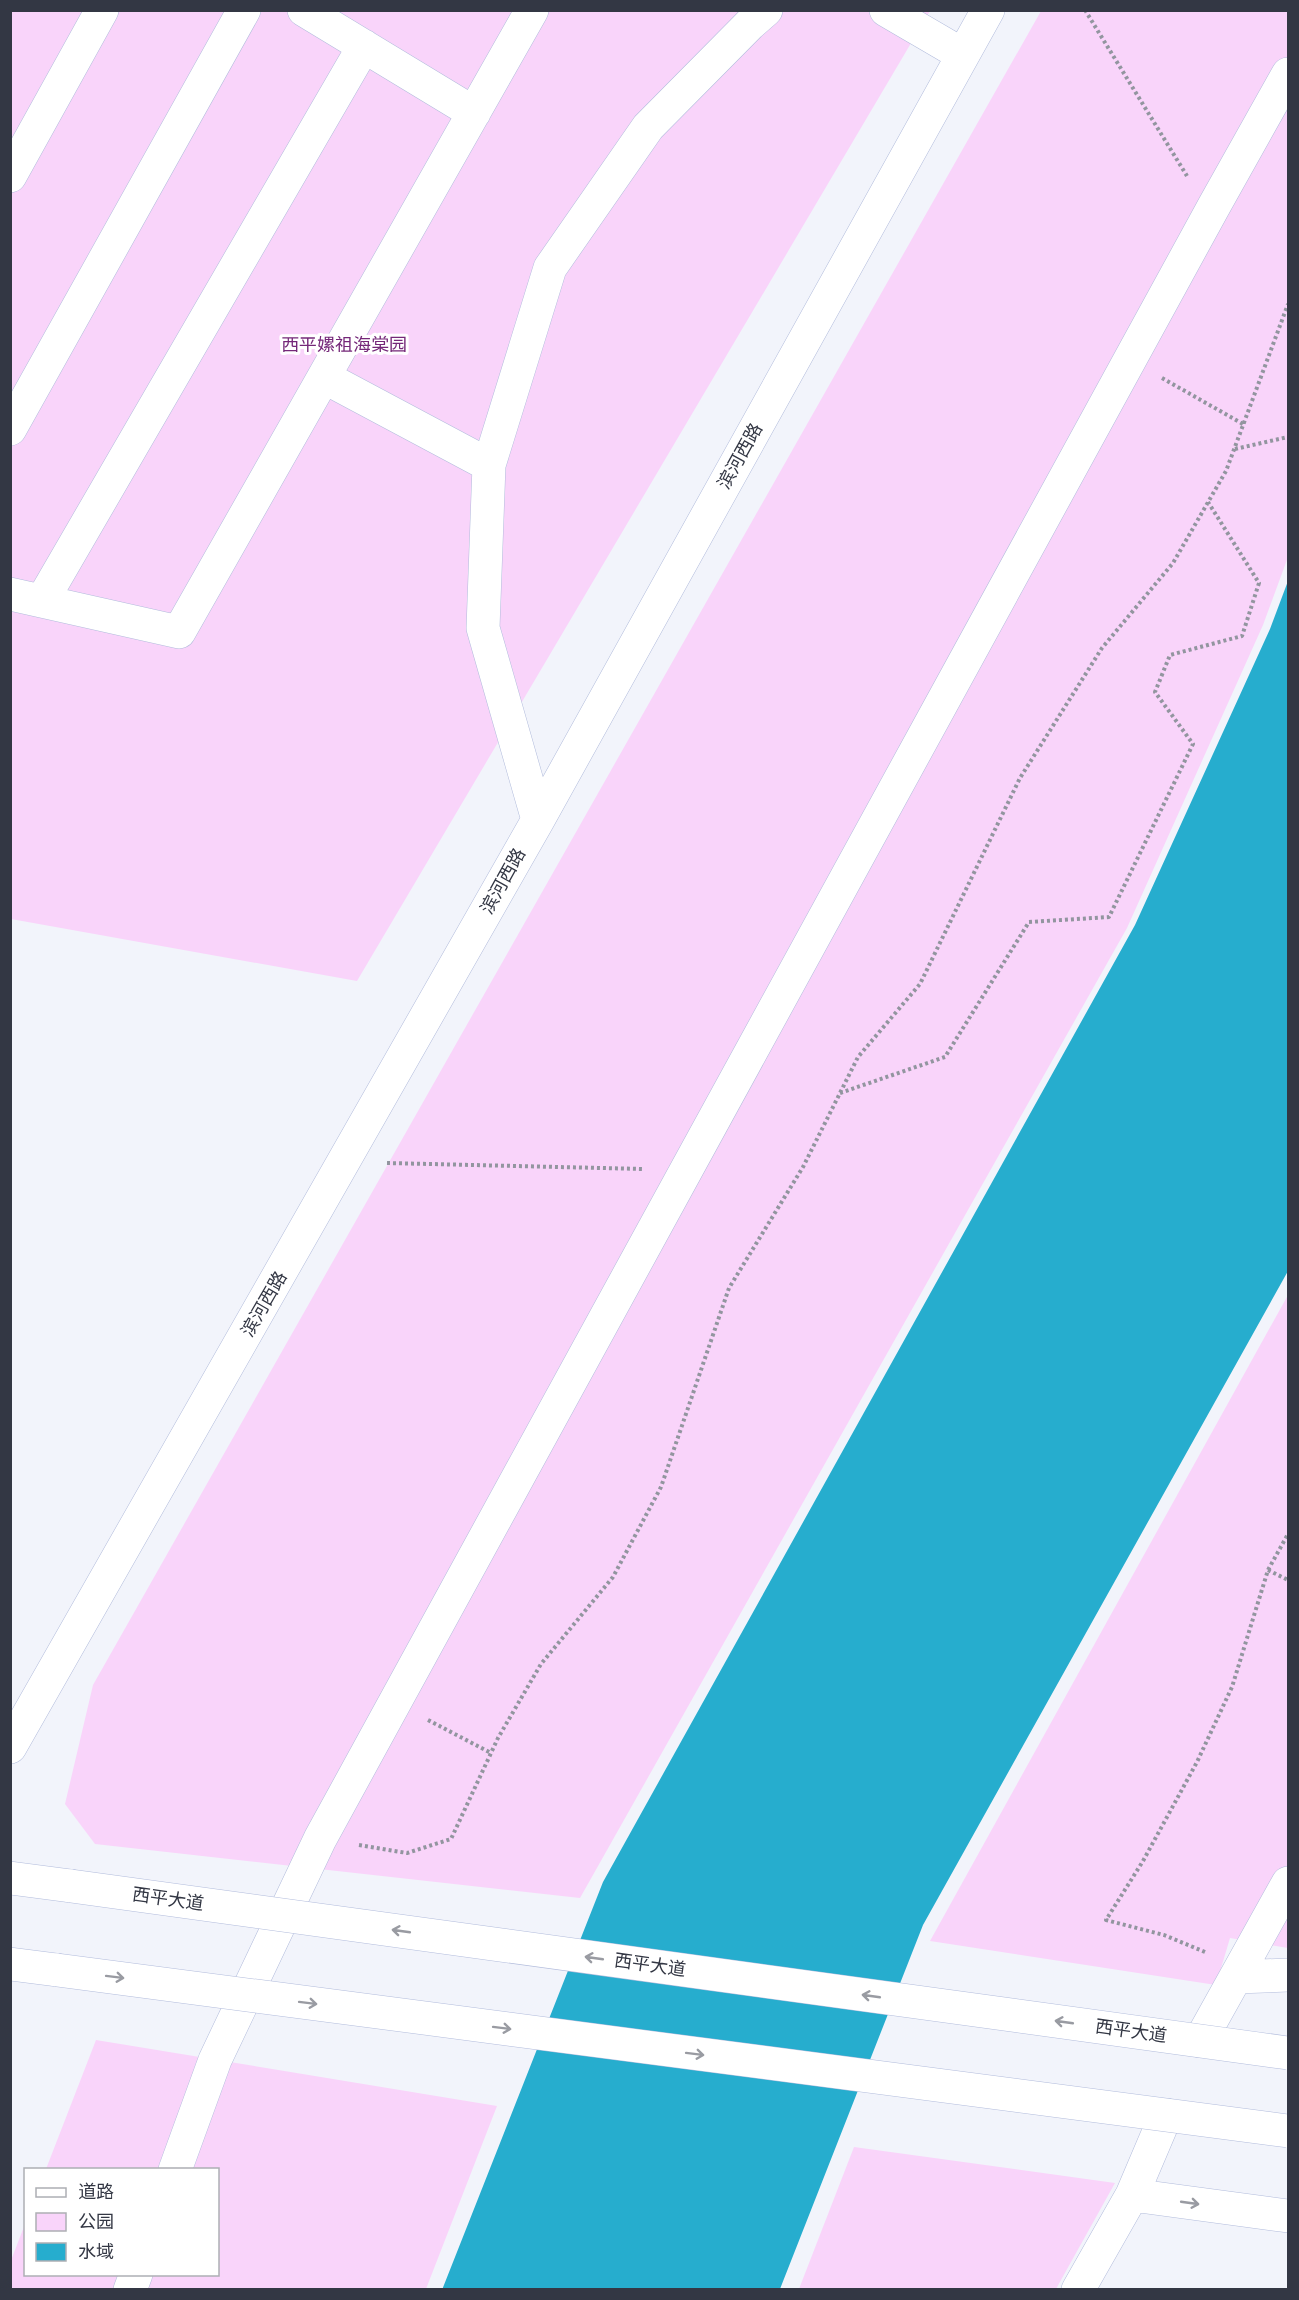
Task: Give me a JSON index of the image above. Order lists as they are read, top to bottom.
{
  "streets": {
    "street": ["滨河西路", "西平大道"]
  },
  "parks": ["西平嫘祖海棠园"],
  "legend": ["道路", "公园", "水域"]
}
